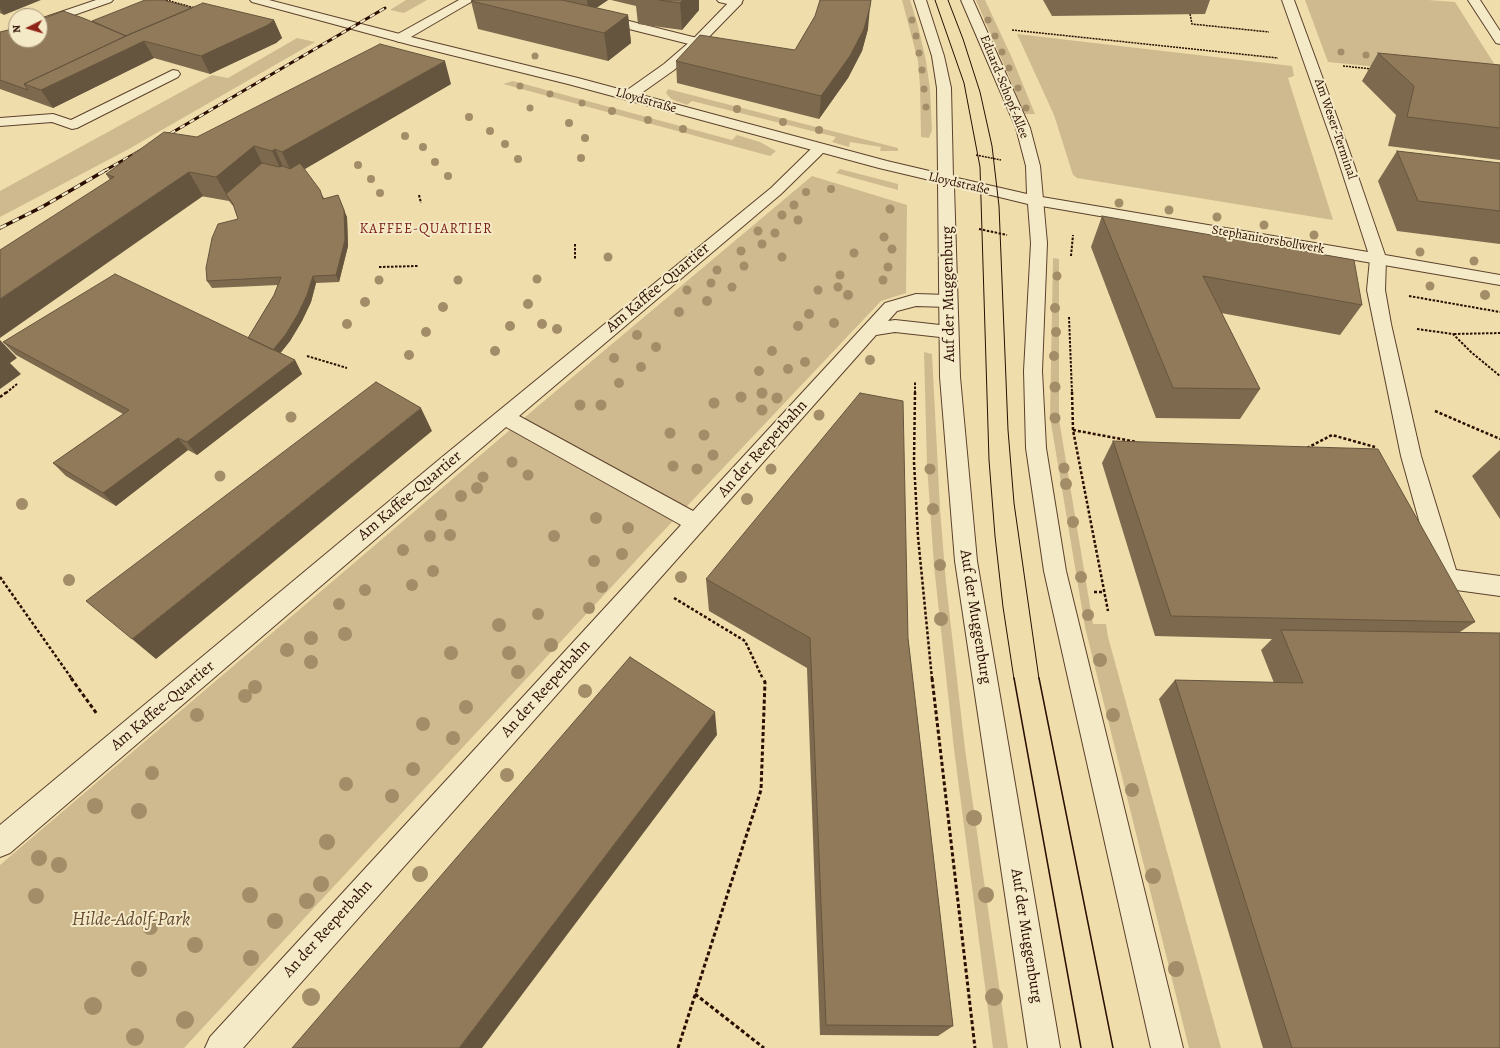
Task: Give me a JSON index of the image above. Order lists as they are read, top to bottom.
{
  "streets": {
    "street": [
      "Eduard-Schopf-Allee",
      "Lloydstraße",
      "Am Weser-Terminal",
      "Stephanitorsbollwerk",
      "Am Kaffee-Quartier",
      "Auf der Muggenburg",
      "An der Reeperbahn"
    ]
  },
  "crossings": [
    ["Eduard-Schopf-Allee", "Lloydstraße"],
    ["Eduard-Schopf-Allee", "Stephanitorsbollwerk"],
    ["Lloydstraße", "Stephanitorsbollwerk"],
    ["Lloydstraße", "Am Kaffee-Quartier"],
    ["Lloydstraße", "Auf der Muggenburg"],
    ["Am Weser-Terminal", "Stephanitorsbollwerk"],
    ["Auf der Muggenburg", "An der Reeperbahn"]
  ],
  "districts": ["KAFFEE-QUARTIER"],
  "parks": ["Hilde-Adolf-Park"],
  "north": "left"
}
